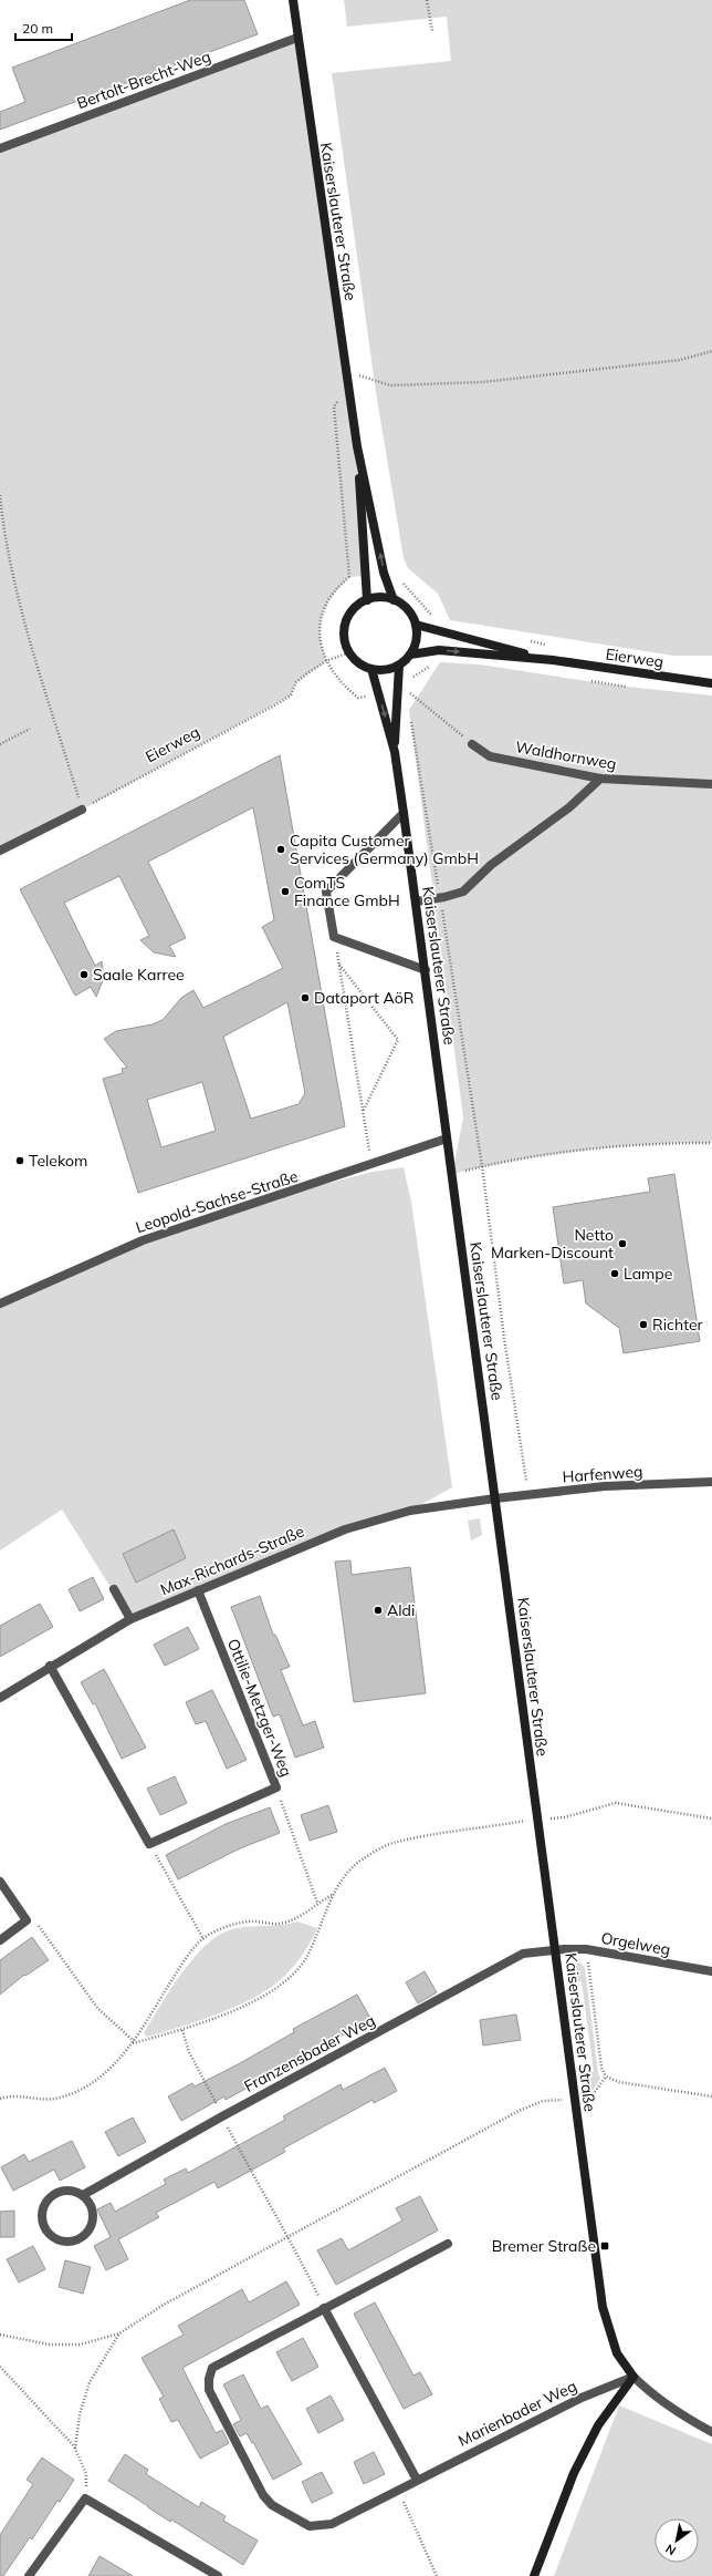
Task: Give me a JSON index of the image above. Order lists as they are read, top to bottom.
{
  "streets": {
    "street": [
      "Bertolt-Brecht-Weg",
      "Kaiserslauterer Straße",
      "Eierweg",
      "Waldhornweg",
      "Leopold-Sachse-Straße",
      "Harfenweg",
      "Max-Richards-Straße",
      "Ottilie-Metzger-Weg",
      "Orgelweg",
      "Franzensbader Weg",
      "Marienbader Weg"
    ]
  },
  "crossings": [
    ["Bertolt-Brecht-Weg", "Kaiserslauterer Straße"],
    ["Kaiserslauterer Straße", "Eierweg"],
    ["Kaiserslauterer Straße", "Leopold-Sachse-Straße"],
    ["Kaiserslauterer Straße", "Harfenweg"],
    ["Kaiserslauterer Straße", "Max-Richards-Straße"],
    ["Kaiserslauterer Straße", "Orgelweg"],
    ["Kaiserslauterer Straße", "Franzensbader Weg"],
    ["Kaiserslauterer Straße", "Marienbader Weg"],
    ["Harfenweg", "Max-Richards-Straße"],
    ["Max-Richards-Straße", "Ottilie-Metzger-Weg"],
    ["Orgelweg", "Franzensbader Weg"]
  ],
  "places": {
    "other": [
      "Capita Customer Services (Germany) GmbH",
      "ComTS Finance GmbH",
      "Saale Karree",
      "Dataport AöR",
      "Telekom",
      "Netto Marken-Discount",
      "Lampe",
      "Richter",
      "Aldi"
    ],
    "transit": ["Bremer Straße"]
  },
  "scale_bar": "20 m",
  "north": "bottom left"
}
